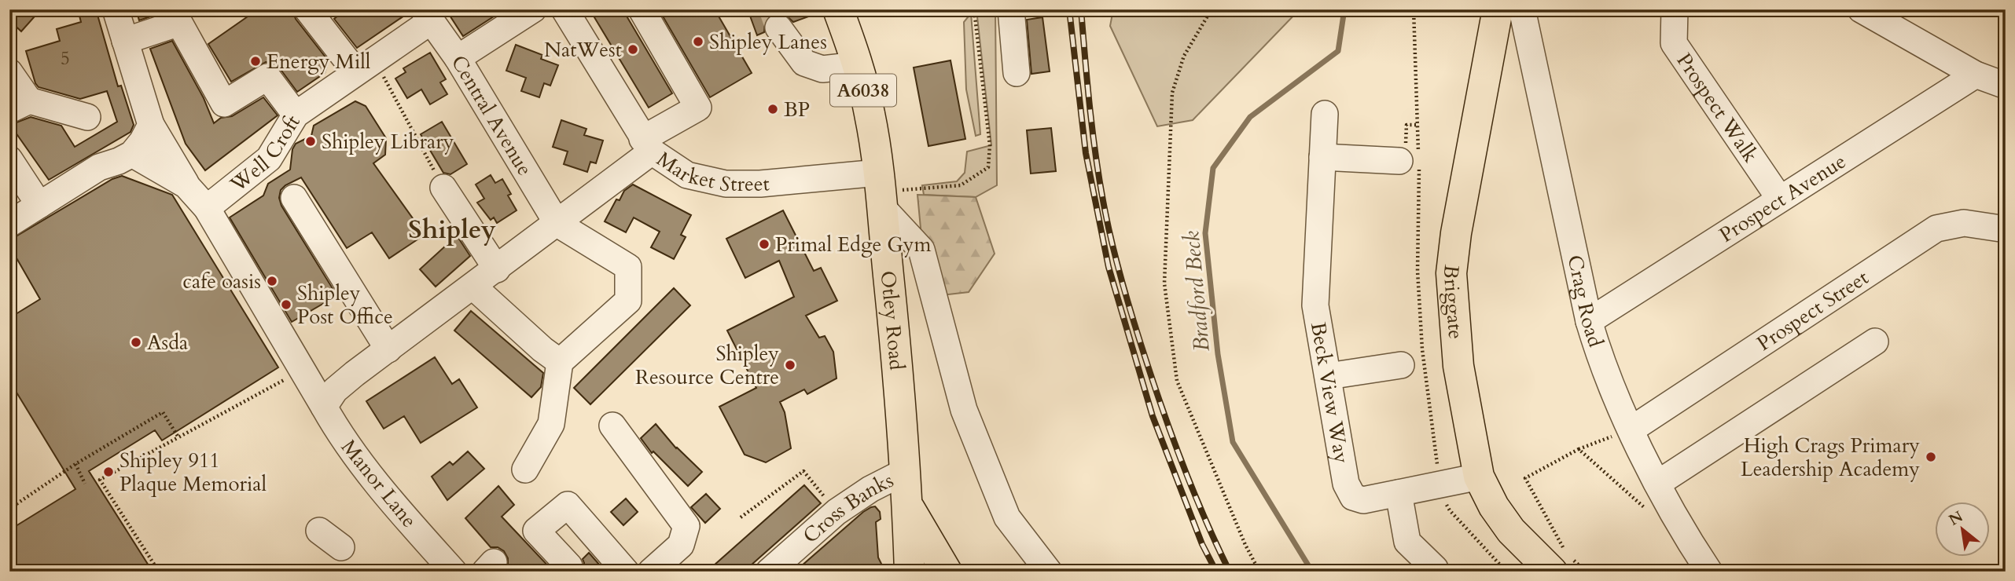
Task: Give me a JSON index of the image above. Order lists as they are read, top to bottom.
{
  "streets": {
    "main road": ["A6038", "Briggate", "Otley Road"],
    "street": [
      "Prospect Walk",
      "Central Avenue",
      "Well Croft",
      "Market Street",
      "Prospect Avenue",
      "Crag Road",
      "Prospect Street",
      "Beck View Way",
      "Manor Lane",
      "Cross Banks"
    ]
  },
  "crossings": [
    ["Prospect Walk", "Prospect Avenue"],
    ["Central Avenue", "Well Croft"],
    ["Market Street", "Otley Road"],
    ["Prospect Avenue", "Crag Road"],
    ["Crag Road", "Prospect Street"],
    ["Briggate", "Beck View Way"],
    ["Otley Road", "Cross Banks"]
  ],
  "districts": ["Shipley"],
  "water": ["Bradford Beck"],
  "places": [
    "Shipley Lanes",
    "NatWest",
    "Energy Mill",
    "BP",
    "Shipley Library",
    "Primal Edge Gym",
    "cafe oasis",
    "Shipley Post Office",
    "Asda",
    "Shipley Resource Centre",
    "High Crags Primary Leadership Academy",
    "Shipley 911 Plaque Memorial"
  ],
  "house_numbers": ["5"],
  "north": "top left"
}
